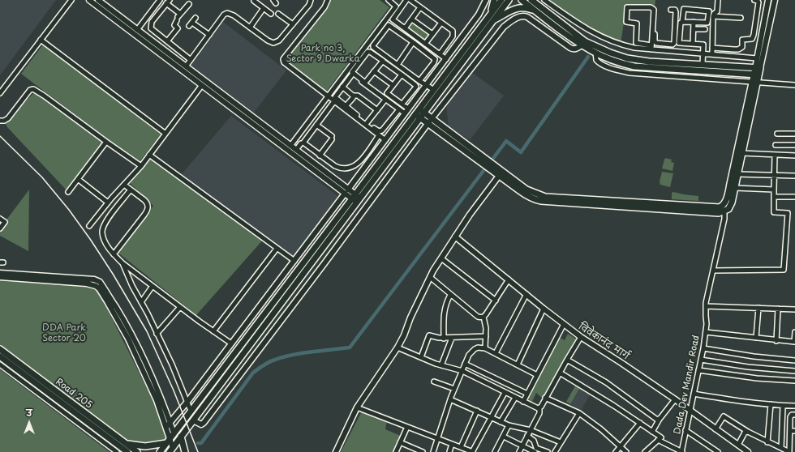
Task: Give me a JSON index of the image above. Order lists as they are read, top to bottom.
{
  "streets": {
    "main road": ["Road 205"],
    "street": ["विवेकानंद मार्ग", "Dada Dev Mandir Road"]
  },
  "crossings": [
    ["विवेकानंद मार्ग", "Dada Dev Mandir Road"]
  ],
  "parks": ["Park no 3, Sector 9 Dwarka", "DDA Park Sector 20"],
  "north": "top"
}
